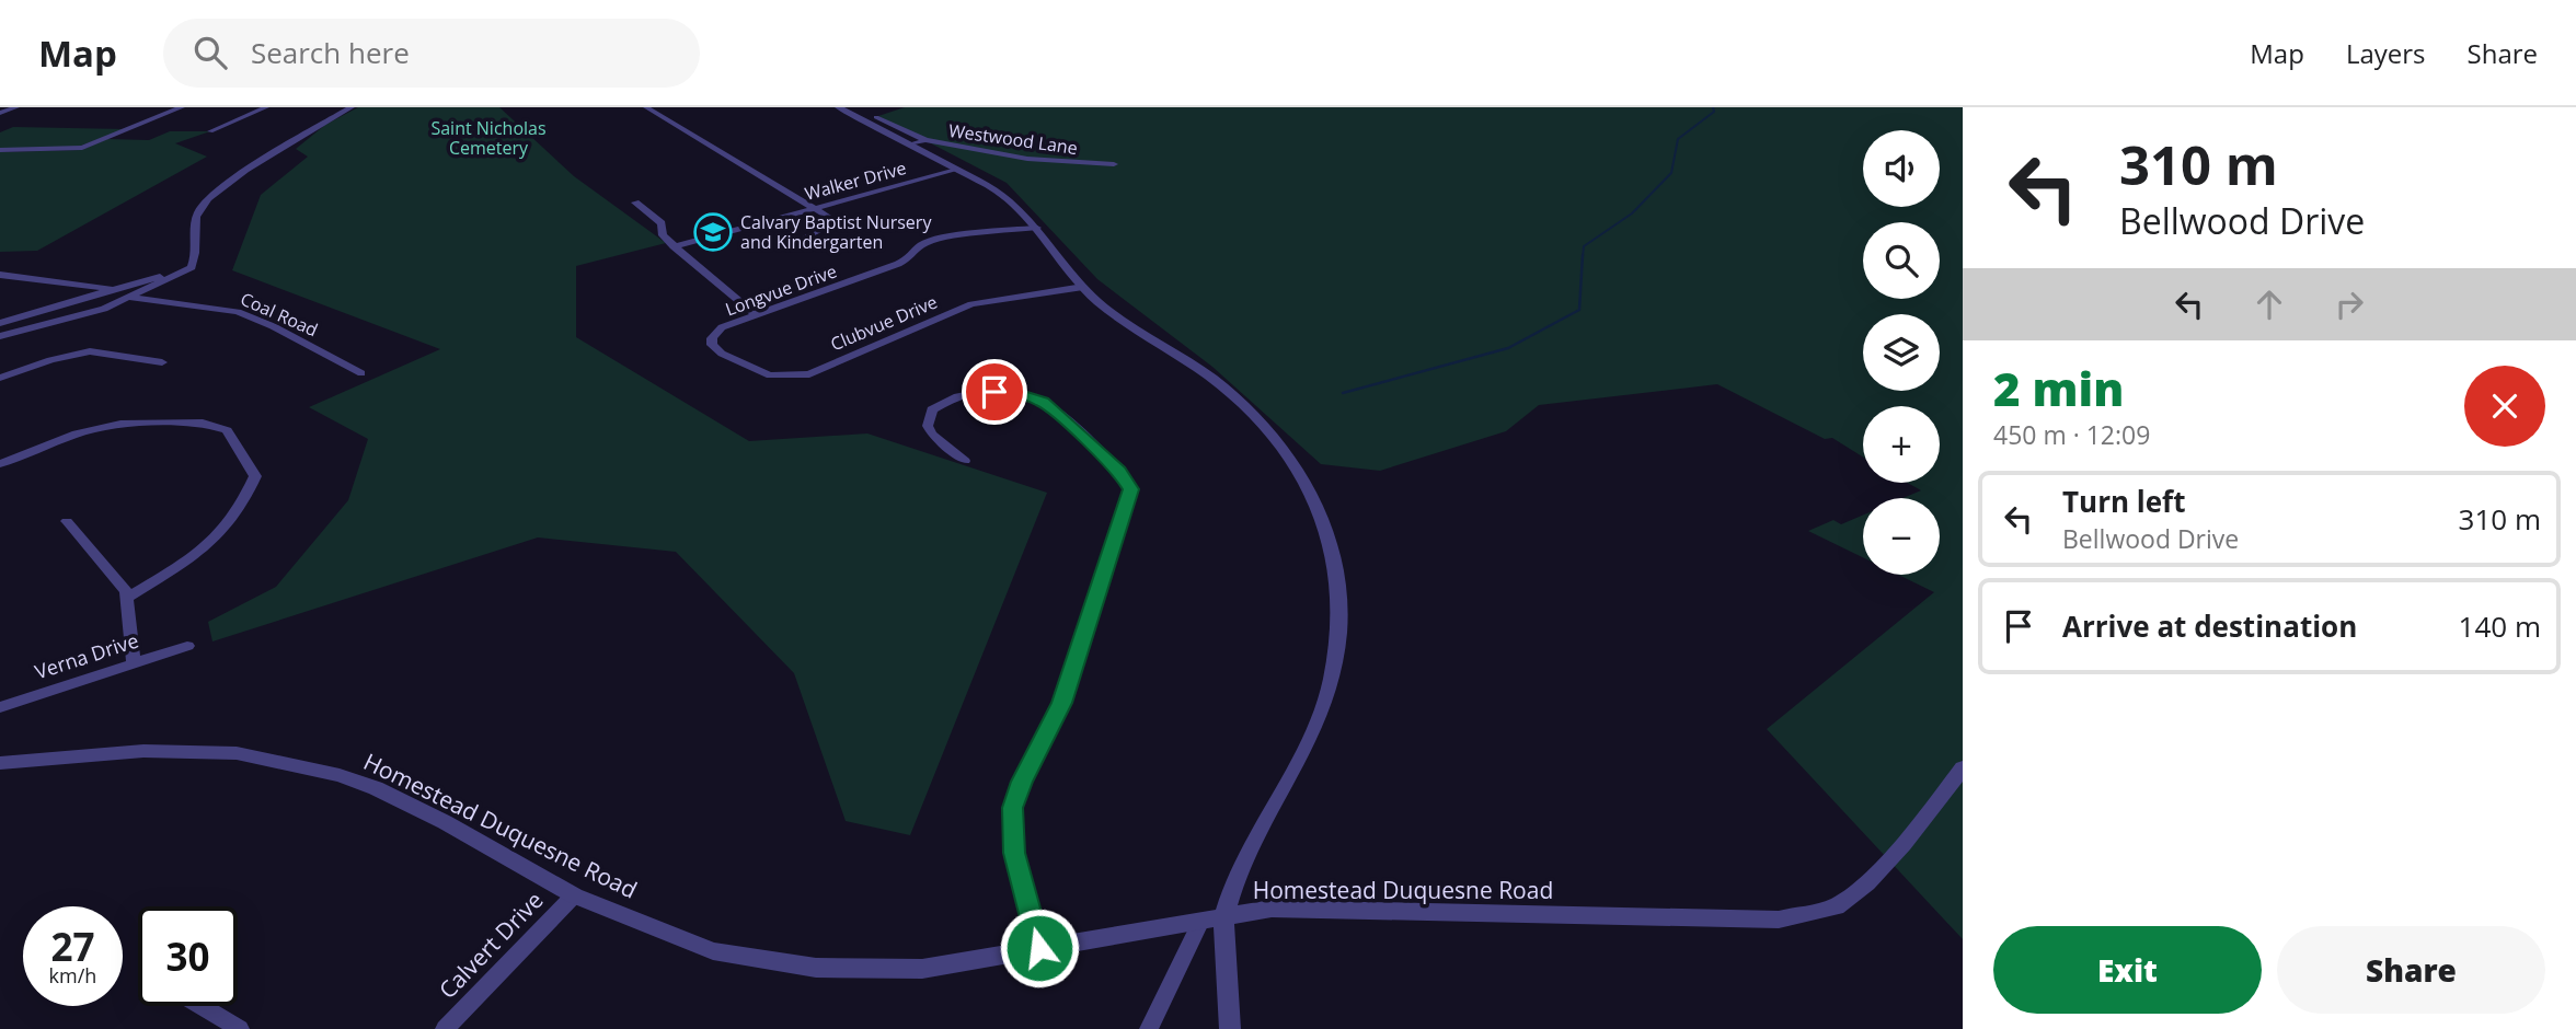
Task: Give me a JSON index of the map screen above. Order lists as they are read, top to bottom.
{
  "streets": {
    "street": [
      "Westwood Lane",
      "Walker Drive",
      "Longvue Drive",
      "Coal Road",
      "Clubvue Drive",
      "Verna Drive",
      "Homestead Duquesne Road",
      "Calvert Drive"
    ]
  },
  "crossings": [
    ["Longvue Drive", "Clubvue Drive"],
    ["Homestead Duquesne Road", "Calvert Drive"]
  ],
  "parks": ["Saint Nicholas Cemetery"],
  "places": {
    "school or university": ["Calvary Baptist Nursery and Kindergarten"]
  },
  "page": {
    "header": "Map",
    "search": "Search here",
    "nav": ["Map", "Layers", "Share"],
    "turn": ["310 m", "Bellwood Drive"],
    "map_buttons": ["+", "−"],
    "heading": ["2 min", "450 m · 12:09"],
    "list": [
      {
        "name": "Turn left",
        "note": "Bellwood Drive",
        "value": "310 m"
      },
      {
        "name": "Arrive at destination",
        "value": "140 m"
      }
    ],
    "speed": "27 km/h",
    "limit": "30",
    "buttons": ["Exit", "Share"]
  }
}
